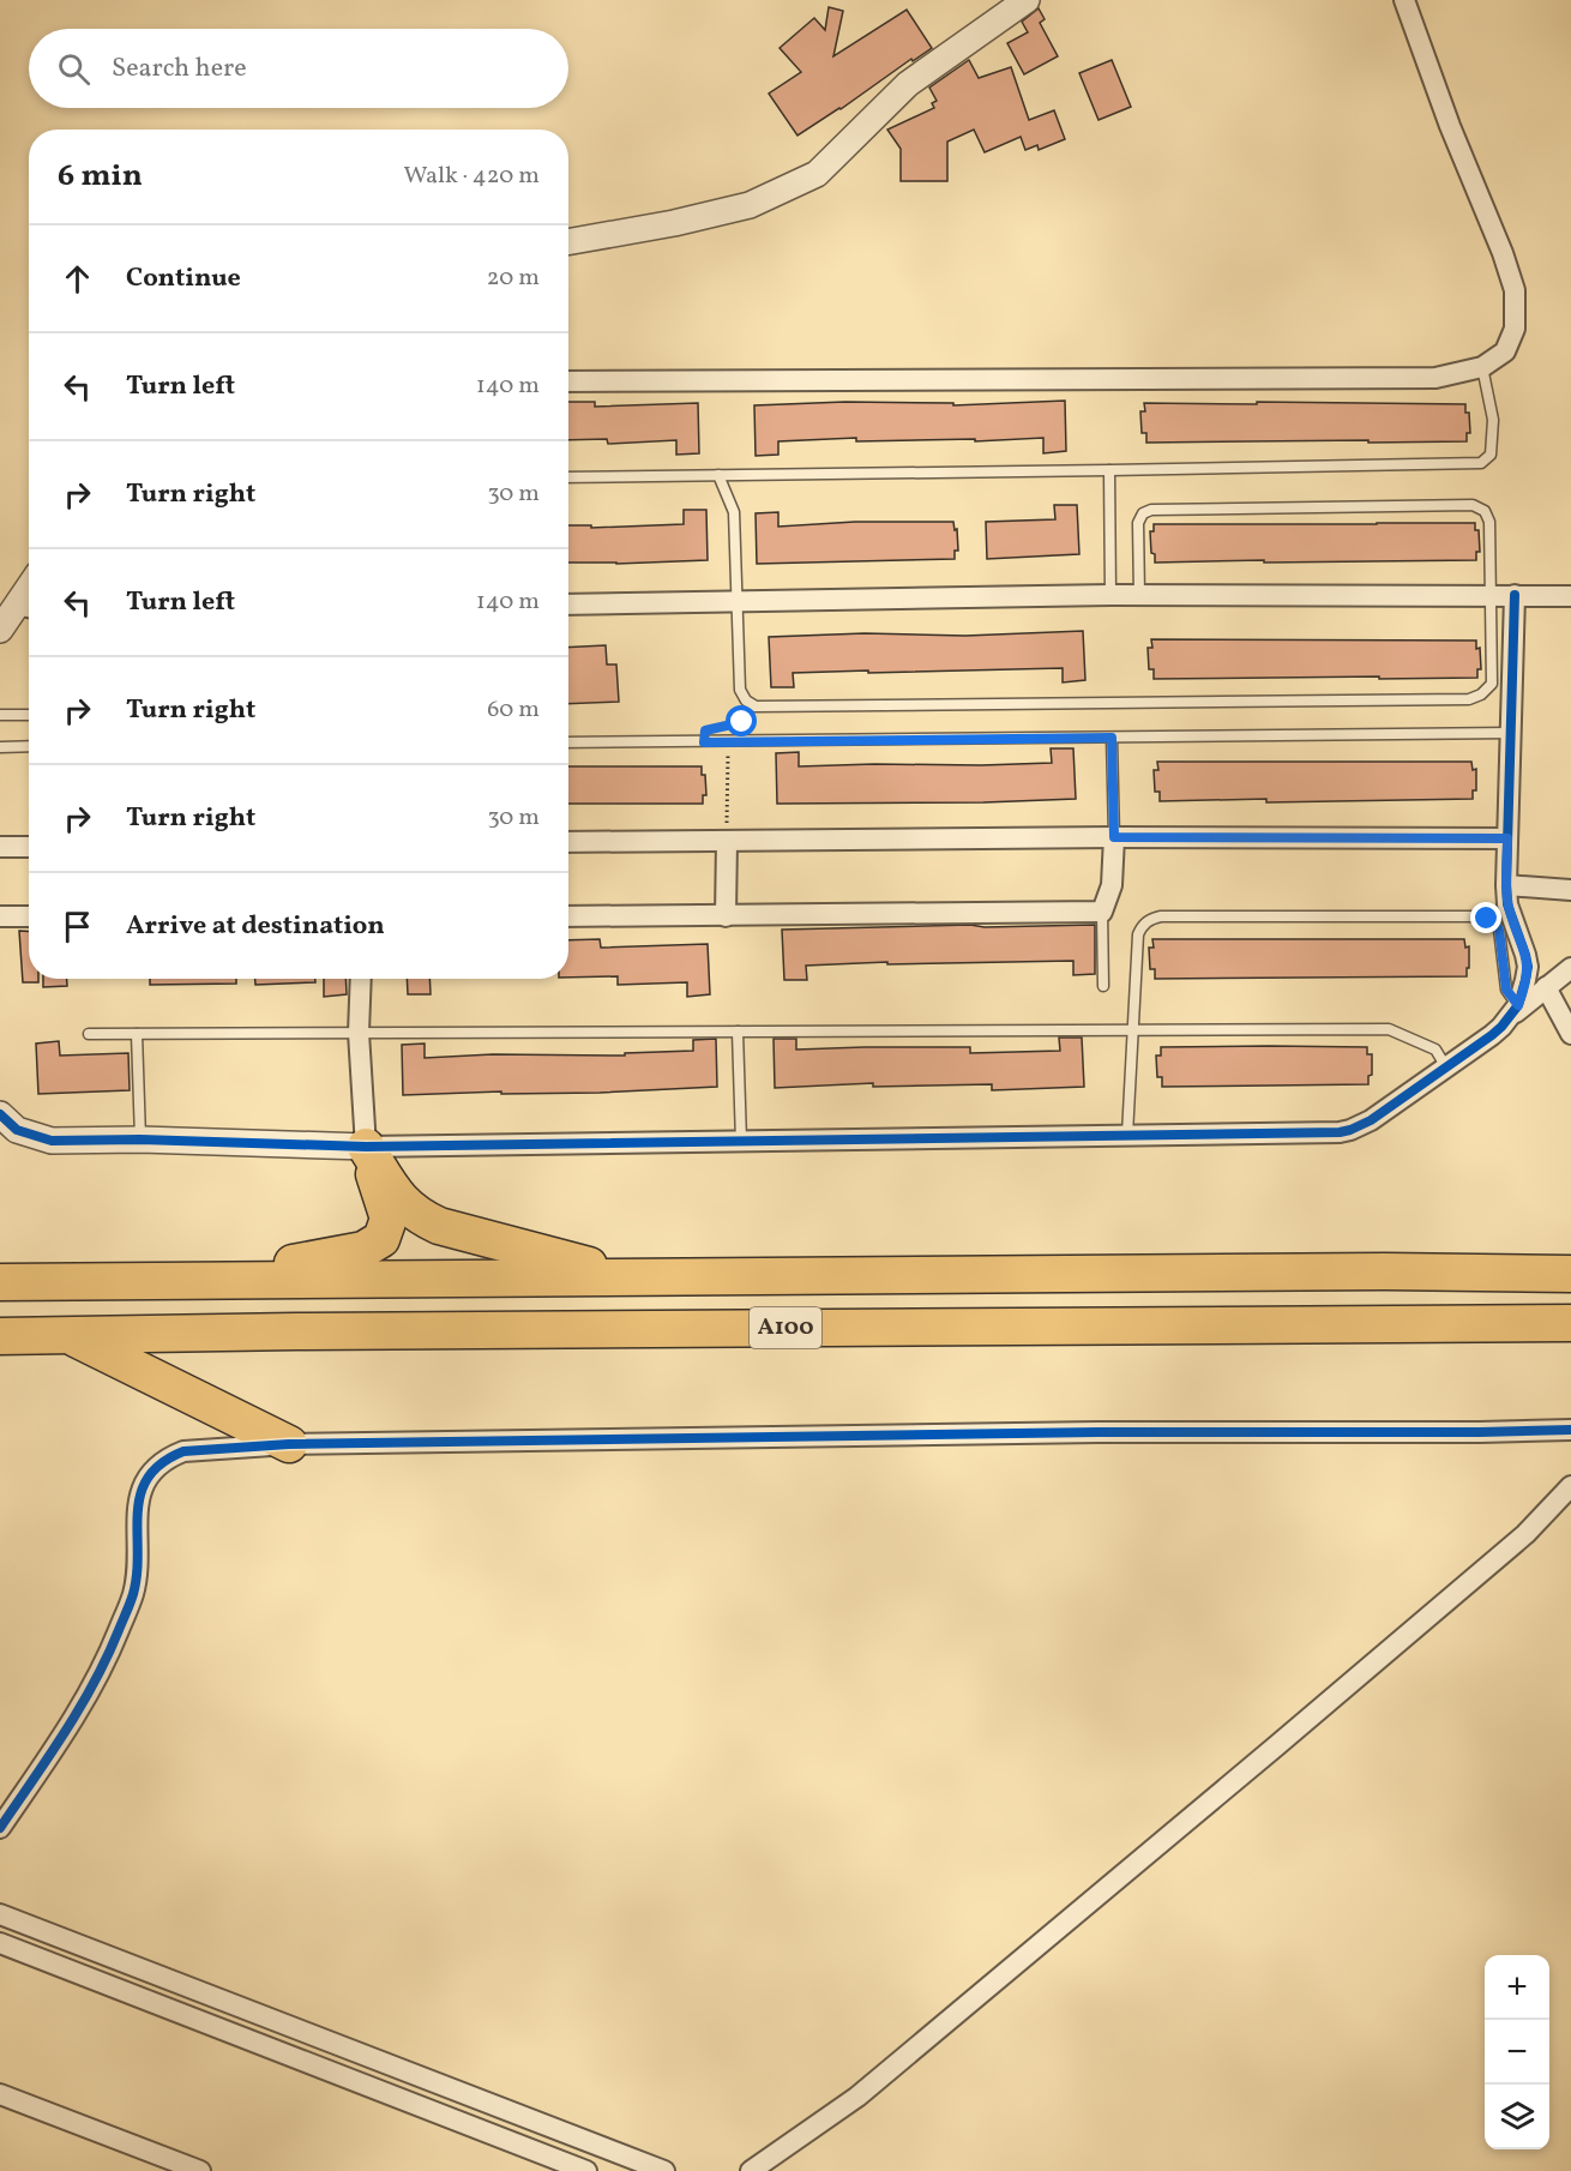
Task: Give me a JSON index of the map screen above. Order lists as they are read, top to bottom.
{
  "streets": {
    "highway": ["A100"]
  },
  "page": {
    "search": "Search here",
    "heading": ["6 min", "Walk · 420 m"],
    "list": [
      ["Continue", "20 m"],
      ["Turn left", "140 m"],
      ["Turn right", "30 m"],
      ["Turn left", "140 m"],
      ["Turn right", "60 m"],
      ["Turn right", "30 m"],
      "Arrive at destination"
    ],
    "map_buttons": ["+", "−"]
  }
}
